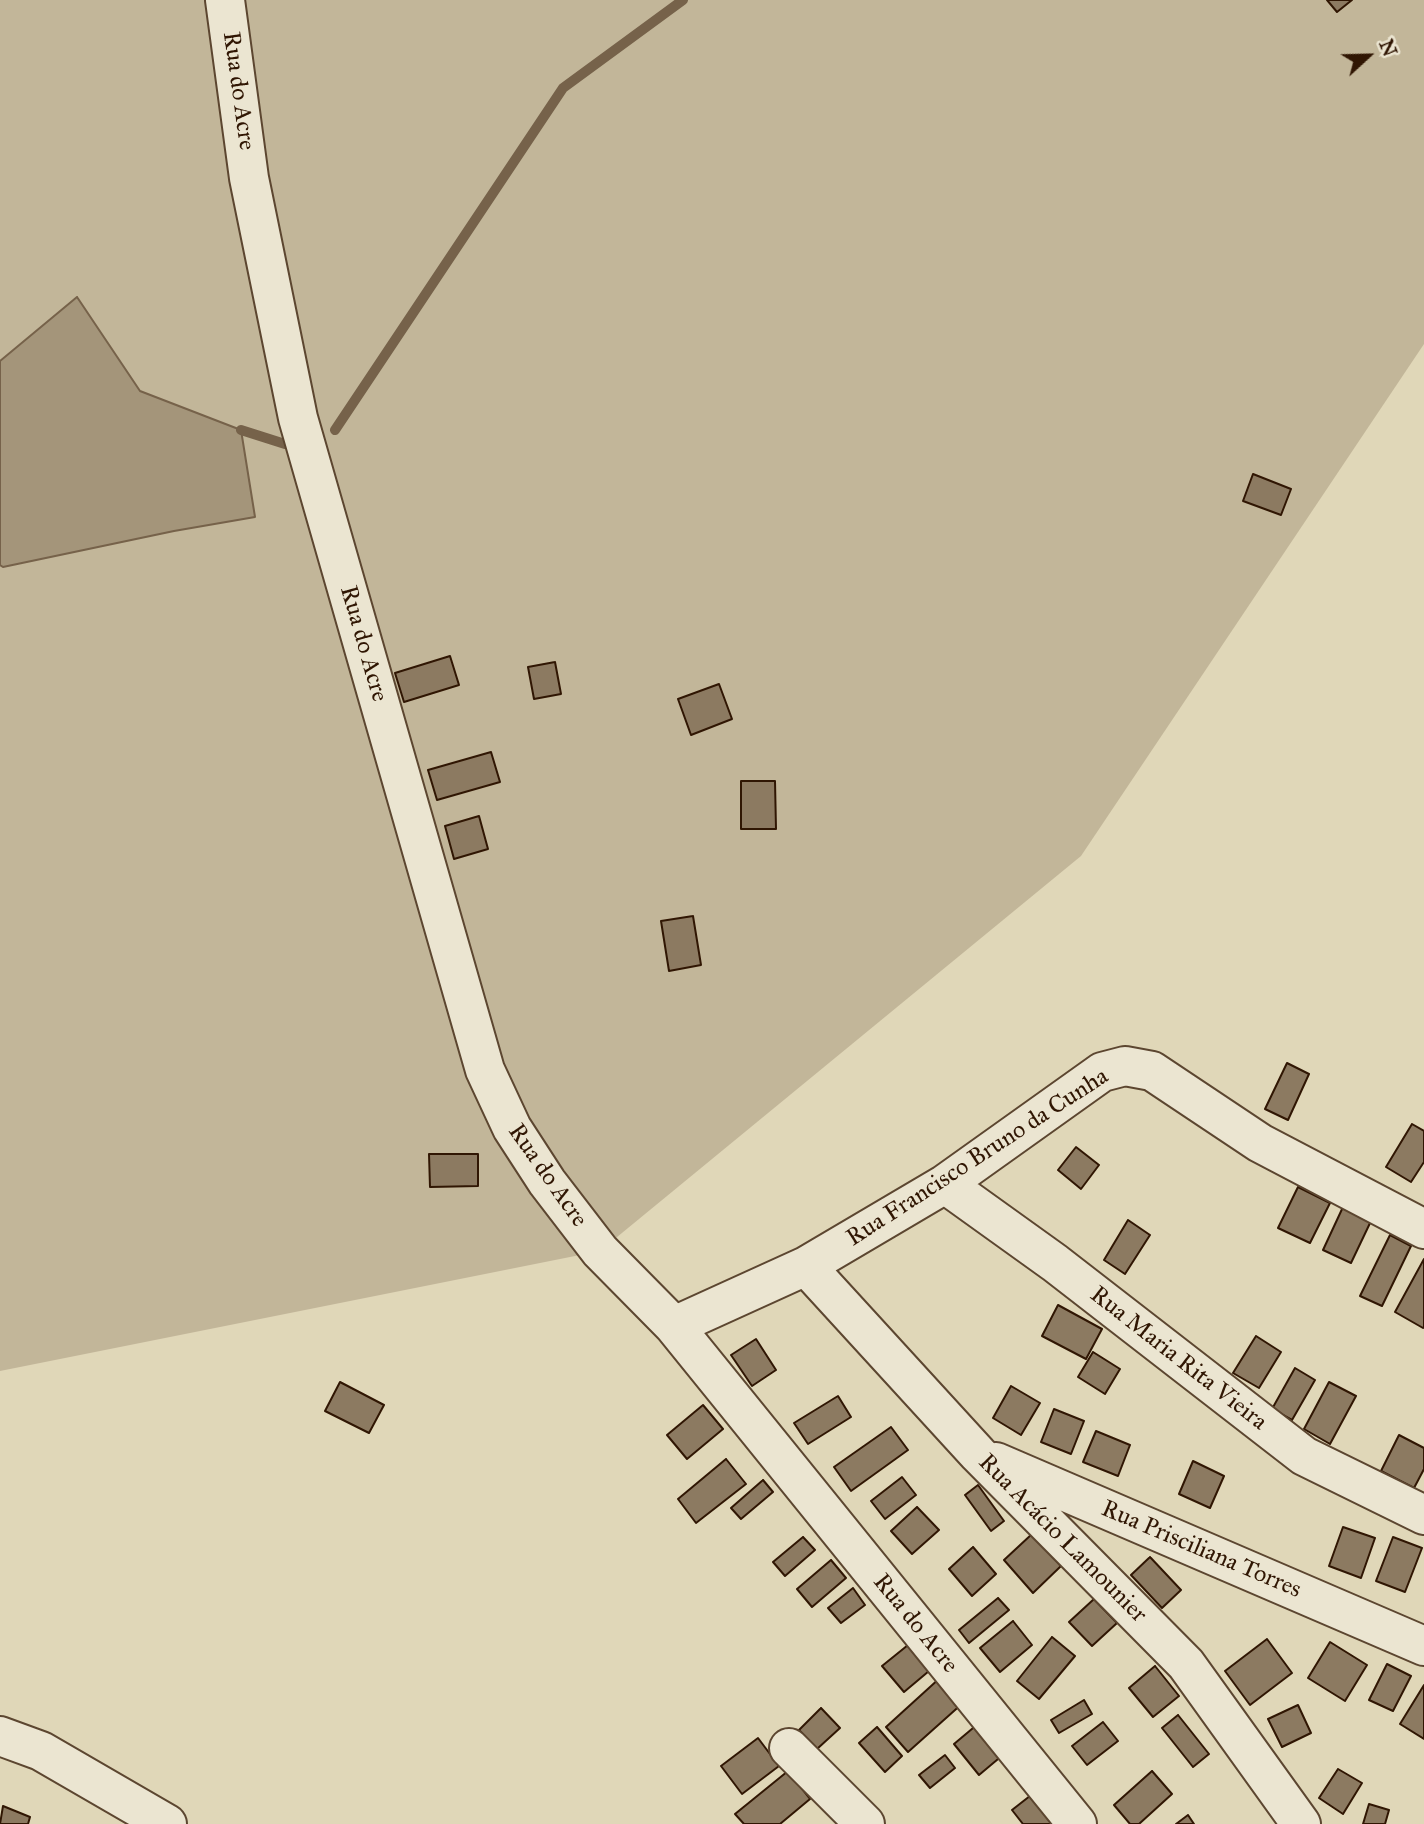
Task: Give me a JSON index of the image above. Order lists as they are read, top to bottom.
{
  "streets": {
    "street": [
      "Rua do Acre",
      "Rua Francisco Bruno da Cunha",
      "Rua Maria Rita Vieira",
      "Rua Acácio Lamounier",
      "Rua Prisciliana Torres"
    ]
  },
  "crossings": [
    ["Rua do Acre", "Rua Francisco Bruno da Cunha"],
    ["Rua Francisco Bruno da Cunha", "Rua Maria Rita Vieira"],
    ["Rua Francisco Bruno da Cunha", "Rua Acácio Lamounier"],
    ["Rua Acácio Lamounier", "Rua Prisciliana Torres"]
  ],
  "north": "right"
}
